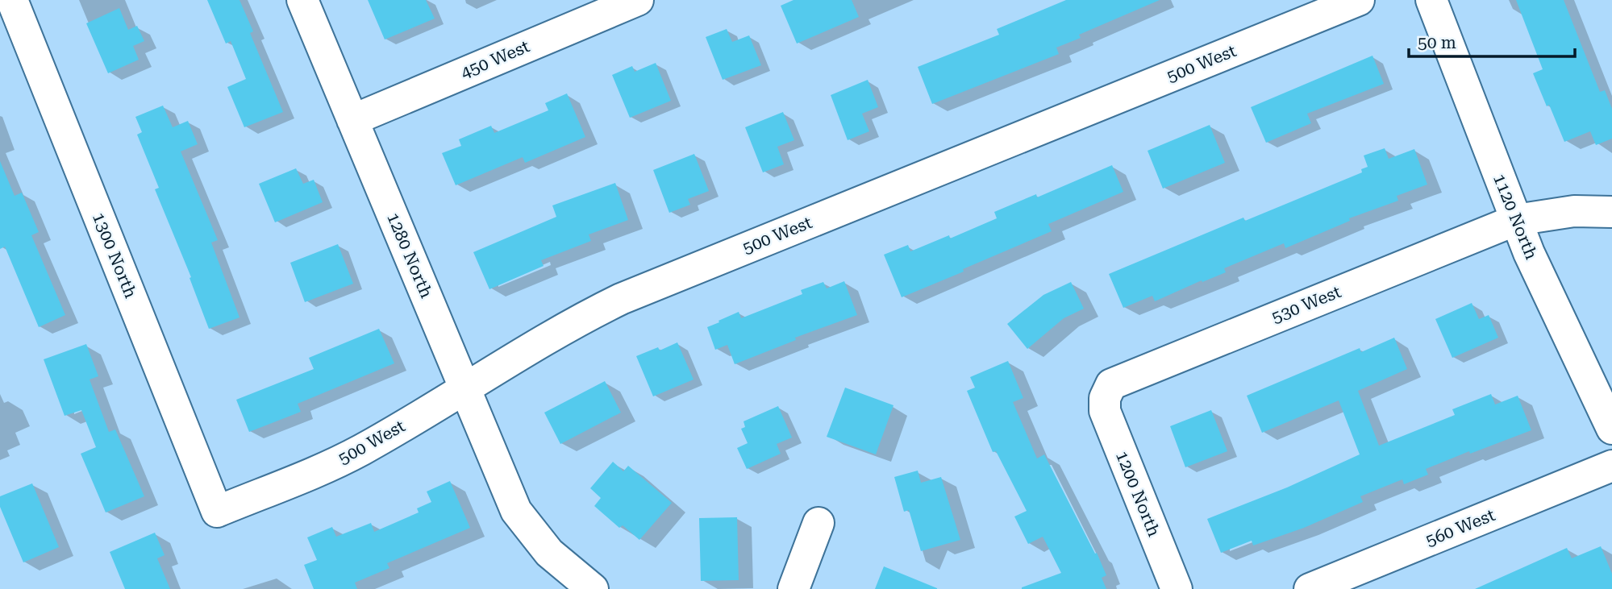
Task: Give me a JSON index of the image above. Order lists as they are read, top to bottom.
{
  "streets": {
    "street": [
      "450 West",
      "500 West",
      "1120 North",
      "1300 North",
      "1280 North",
      "530 West",
      "1200 North",
      "560 West"
    ]
  },
  "crossings": [
    ["450 West", "1280 North"],
    ["500 West", "1300 North"],
    ["500 West", "1280 North"],
    ["1120 North", "530 West"],
    ["530 West", "1200 North"]
  ],
  "scale_bar": "50 m"
}
